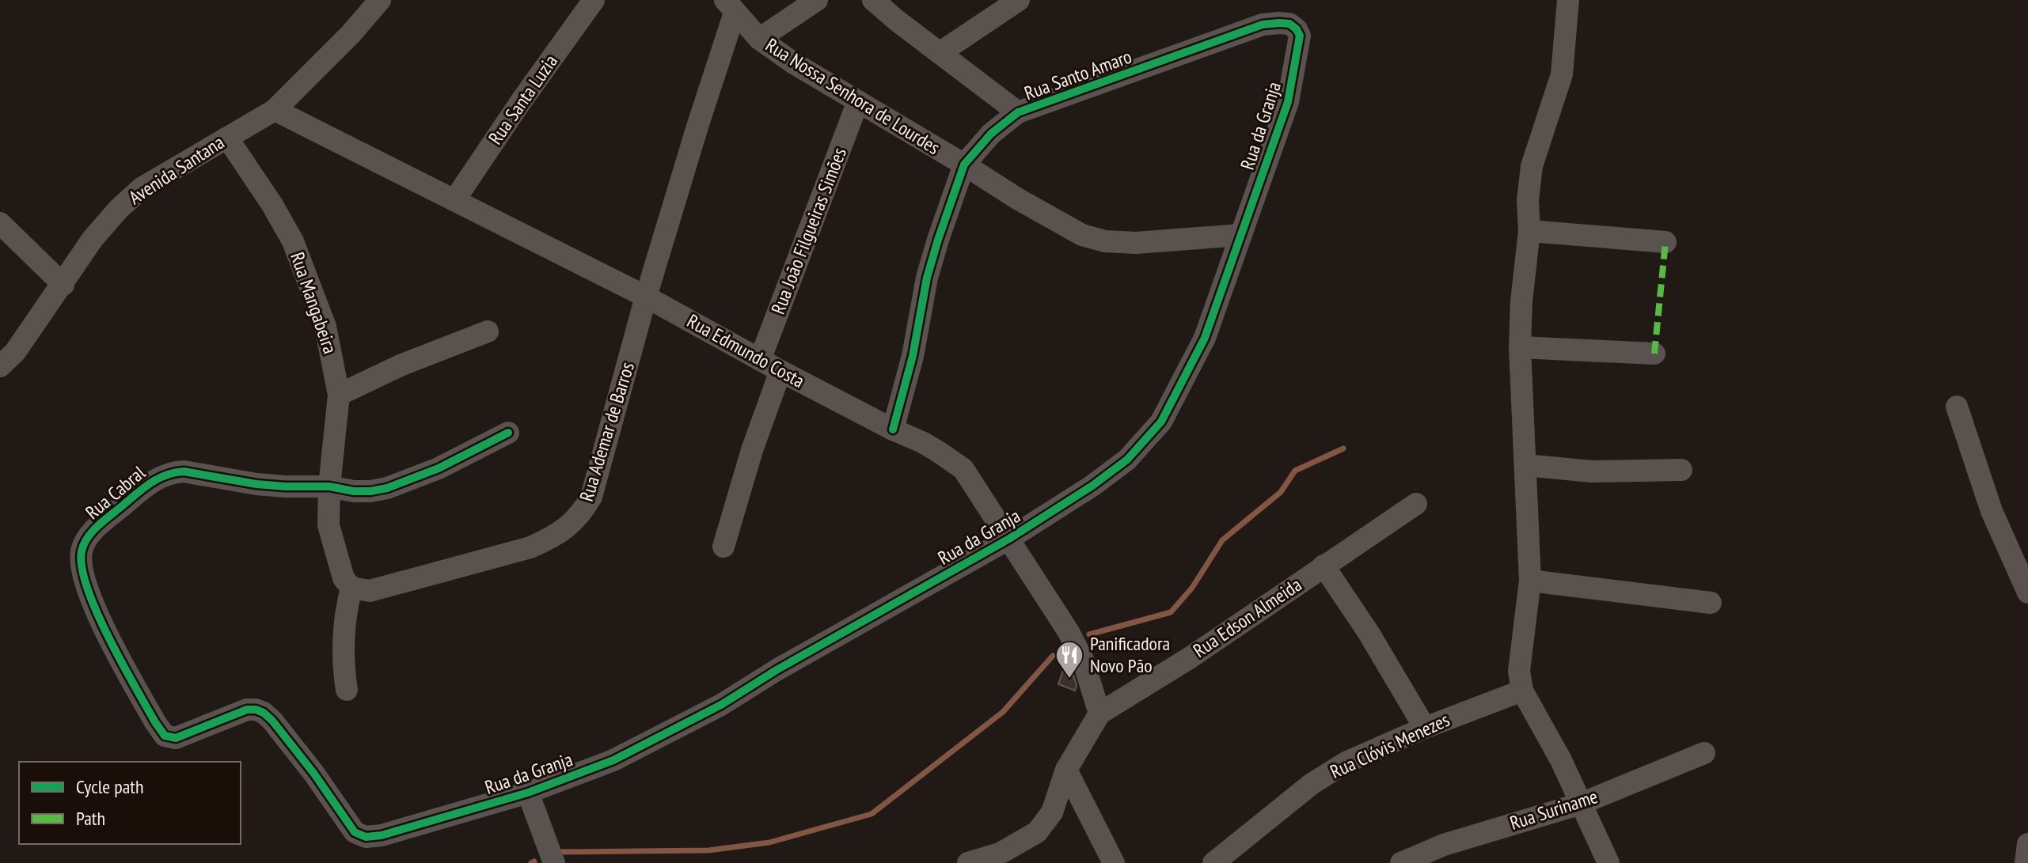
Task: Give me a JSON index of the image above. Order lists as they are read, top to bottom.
{
  "streets": {
    "street": [
      "Rua Santo Amaro",
      "Rua Nossa Senhora de Lourdes",
      "Rua Santa Luzia",
      "Rua da Granja",
      "Avenida Santana",
      "Rua João Filgueiras Simões",
      "Rua Mangabeira",
      "Rua Edmundo Costa",
      "Rua Ademar de Barros",
      "Rua Cabral",
      "Rua Edson Almeida",
      "Rua Clóvis Menezes",
      "Rua Suriname"
    ]
  },
  "crossings": [
    ["Rua Santo Amaro", "Rua Nossa Senhora de Lourdes"],
    ["Rua Santo Amaro", "Rua da Granja"],
    ["Rua Santo Amaro", "Rua Edmundo Costa"],
    ["Rua Nossa Senhora de Lourdes", "Rua da Granja"],
    ["Rua Nossa Senhora de Lourdes", "Rua João Filgueiras Simões"],
    ["Rua Nossa Senhora de Lourdes", "Rua Ademar de Barros"],
    ["Rua Santa Luzia", "Rua Edmundo Costa"],
    ["Rua da Granja", "Rua Edmundo Costa"],
    ["Rua da Granja", "Rua Cabral"],
    ["Avenida Santana", "Rua Mangabeira"],
    ["Avenida Santana", "Rua Edmundo Costa"],
    ["Rua João Filgueiras Simões", "Rua Edmundo Costa"],
    ["Rua Mangabeira", "Rua Cabral"],
    ["Rua Edmundo Costa", "Rua Ademar de Barros"],
    ["Rua Edmundo Costa", "Rua Edson Almeida"]
  ],
  "places": {
    "restaurant": ["Panificadora Novo Pão"]
  },
  "legend": ["Cycle path", "Path"]
}
